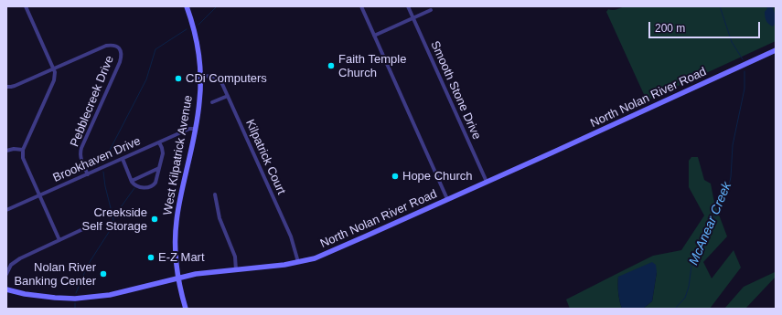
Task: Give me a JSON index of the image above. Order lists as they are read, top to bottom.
{
  "streets": {
    "main road": ["North Nolan River Road", "West Kilpatrick Avenue"],
    "street": [
      "Smooth Stone Drive",
      "Pebblecreek Drive",
      "Kilpatrick Court",
      "Brookhaven Drive"
    ]
  },
  "crossings": [
    ["Smooth Stone Drive", "North Nolan River Road"],
    ["North Nolan River Road", "West Kilpatrick Avenue"],
    ["North Nolan River Road", "Kilpatrick Court"],
    ["Pebblecreek Drive", "Brookhaven Drive"],
    ["West Kilpatrick Avenue", "Kilpatrick Court"],
    ["West Kilpatrick Avenue", "Brookhaven Drive"]
  ],
  "water": ["McAnear Creek"],
  "places": [
    "Faith Temple Church",
    "CDi Computers",
    "Hope Church",
    "Creekside Self Storage",
    "E-Z Mart",
    "Nolan River Banking Center"
  ],
  "scale_bar": "200 m"
}
